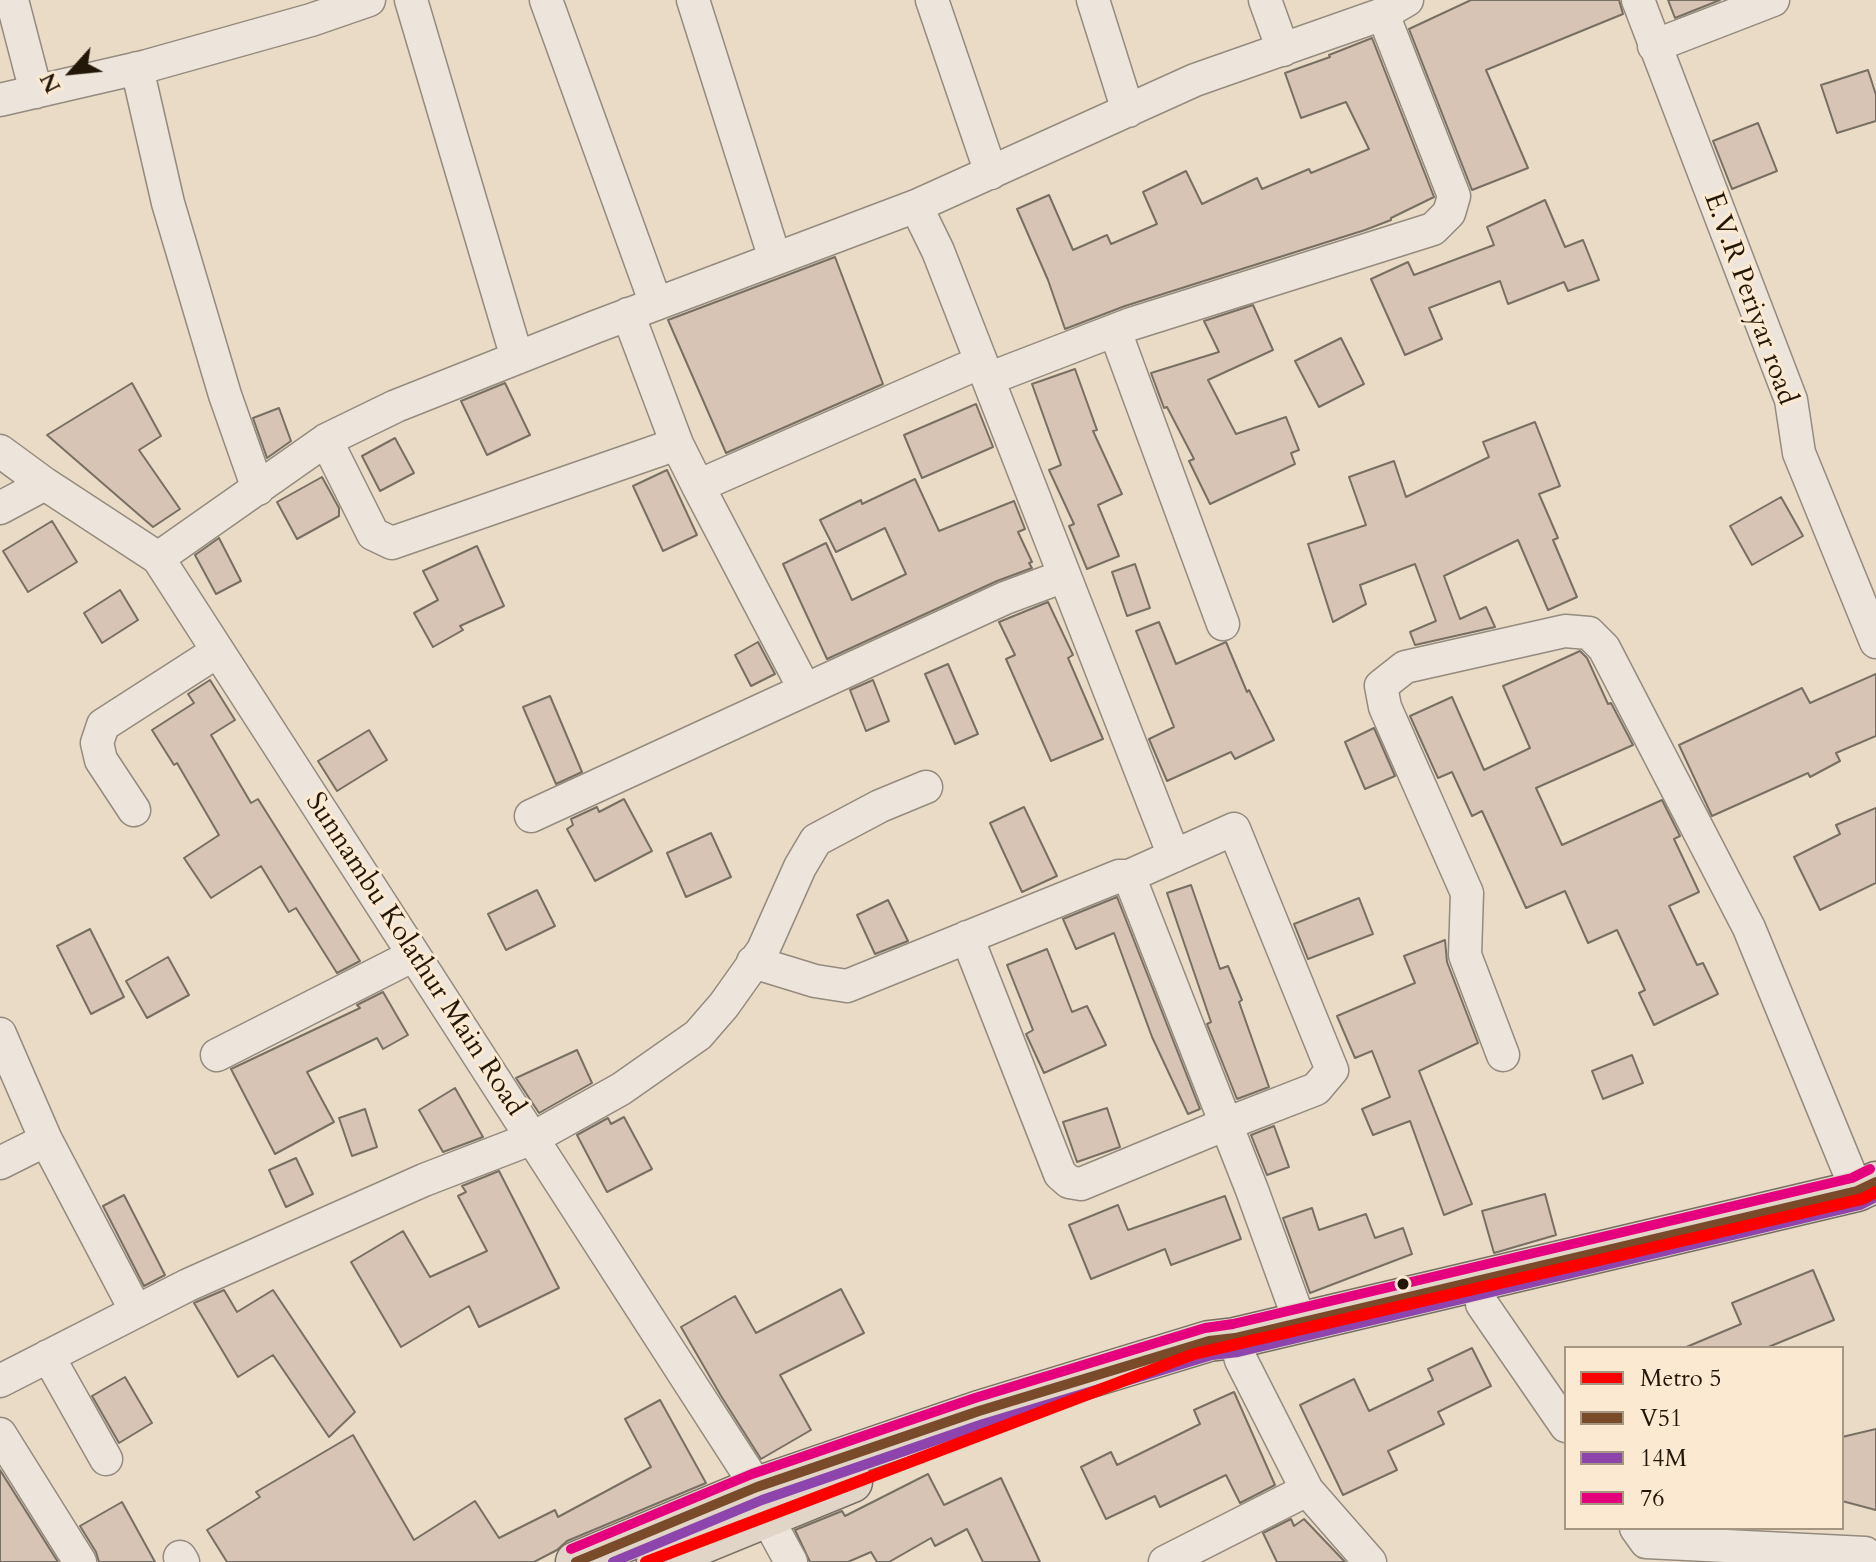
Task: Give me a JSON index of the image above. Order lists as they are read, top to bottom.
{
  "streets": {
    "street": ["E.V.R Periyar road", "Sunnambu Kolathur Main Road"]
  },
  "lines": [
    "transit line 76",
    "transit line V51",
    "metro line 5",
    "transit line 14M"
  ],
  "legend": [
    "Metro 5",
    "V51",
    "14M",
    "76"
  ],
  "north": "bottom left"
}
